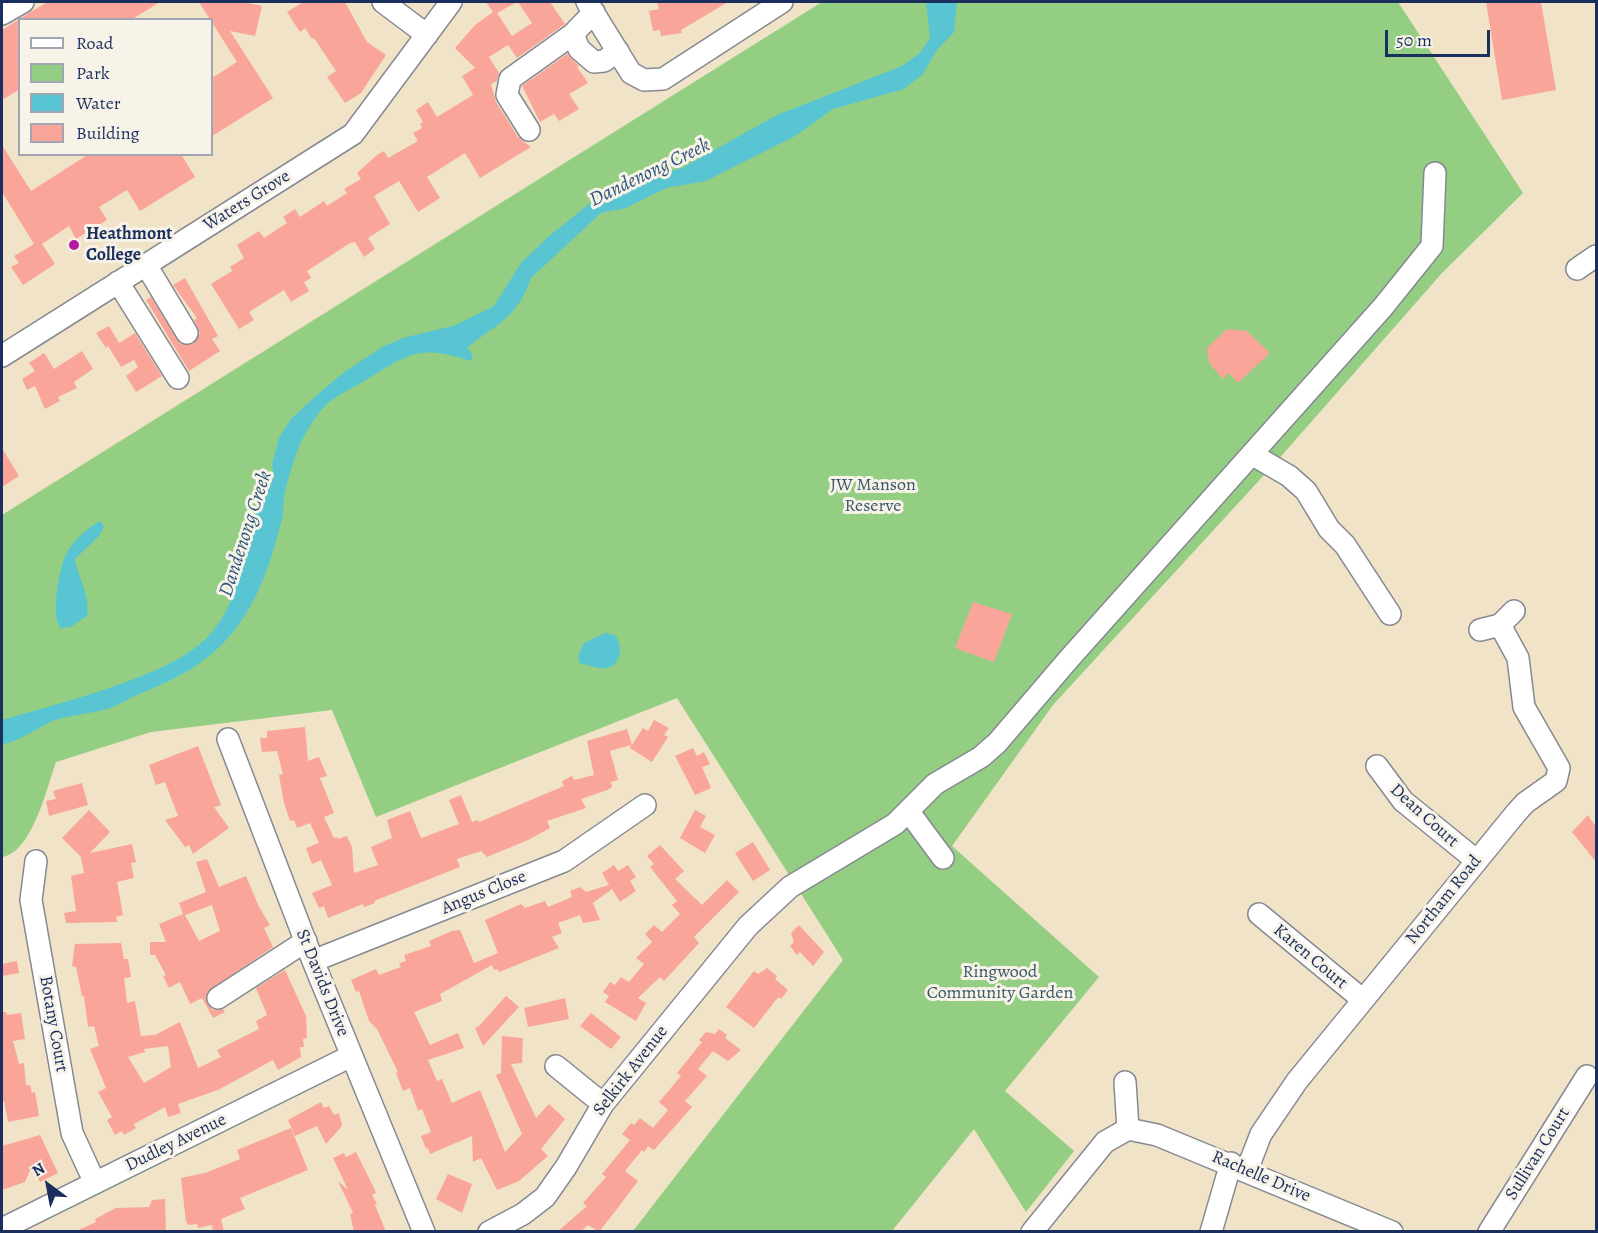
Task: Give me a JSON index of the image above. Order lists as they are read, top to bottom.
{
  "streets": {
    "street": [
      "Waters Grove",
      "Dean Court",
      "Angus Close",
      "Northam Road",
      "Karen Court",
      "St Davids Drive",
      "Botany Court",
      "Selkirk Avenue",
      "Dudley Avenue",
      "Sullivan Court",
      "Rachelle Drive"
    ]
  },
  "crossings": [
    ["Dean Court", "Northam Road"],
    ["Angus Close", "St Davids Drive"],
    ["Northam Road", "Karen Court"],
    ["Northam Road", "Rachelle Drive"],
    ["St Davids Drive", "Dudley Avenue"],
    ["Botany Court", "Dudley Avenue"]
  ],
  "water": ["Dandenong Creek"],
  "parks": ["JW Manson Reserve", "Ringwood Community Garden"],
  "places": ["Heathmont College"],
  "legend": [
    "Road",
    "Park",
    "Water",
    "Building"
  ],
  "scale_bar": "50 m",
  "north": "top left"
}
